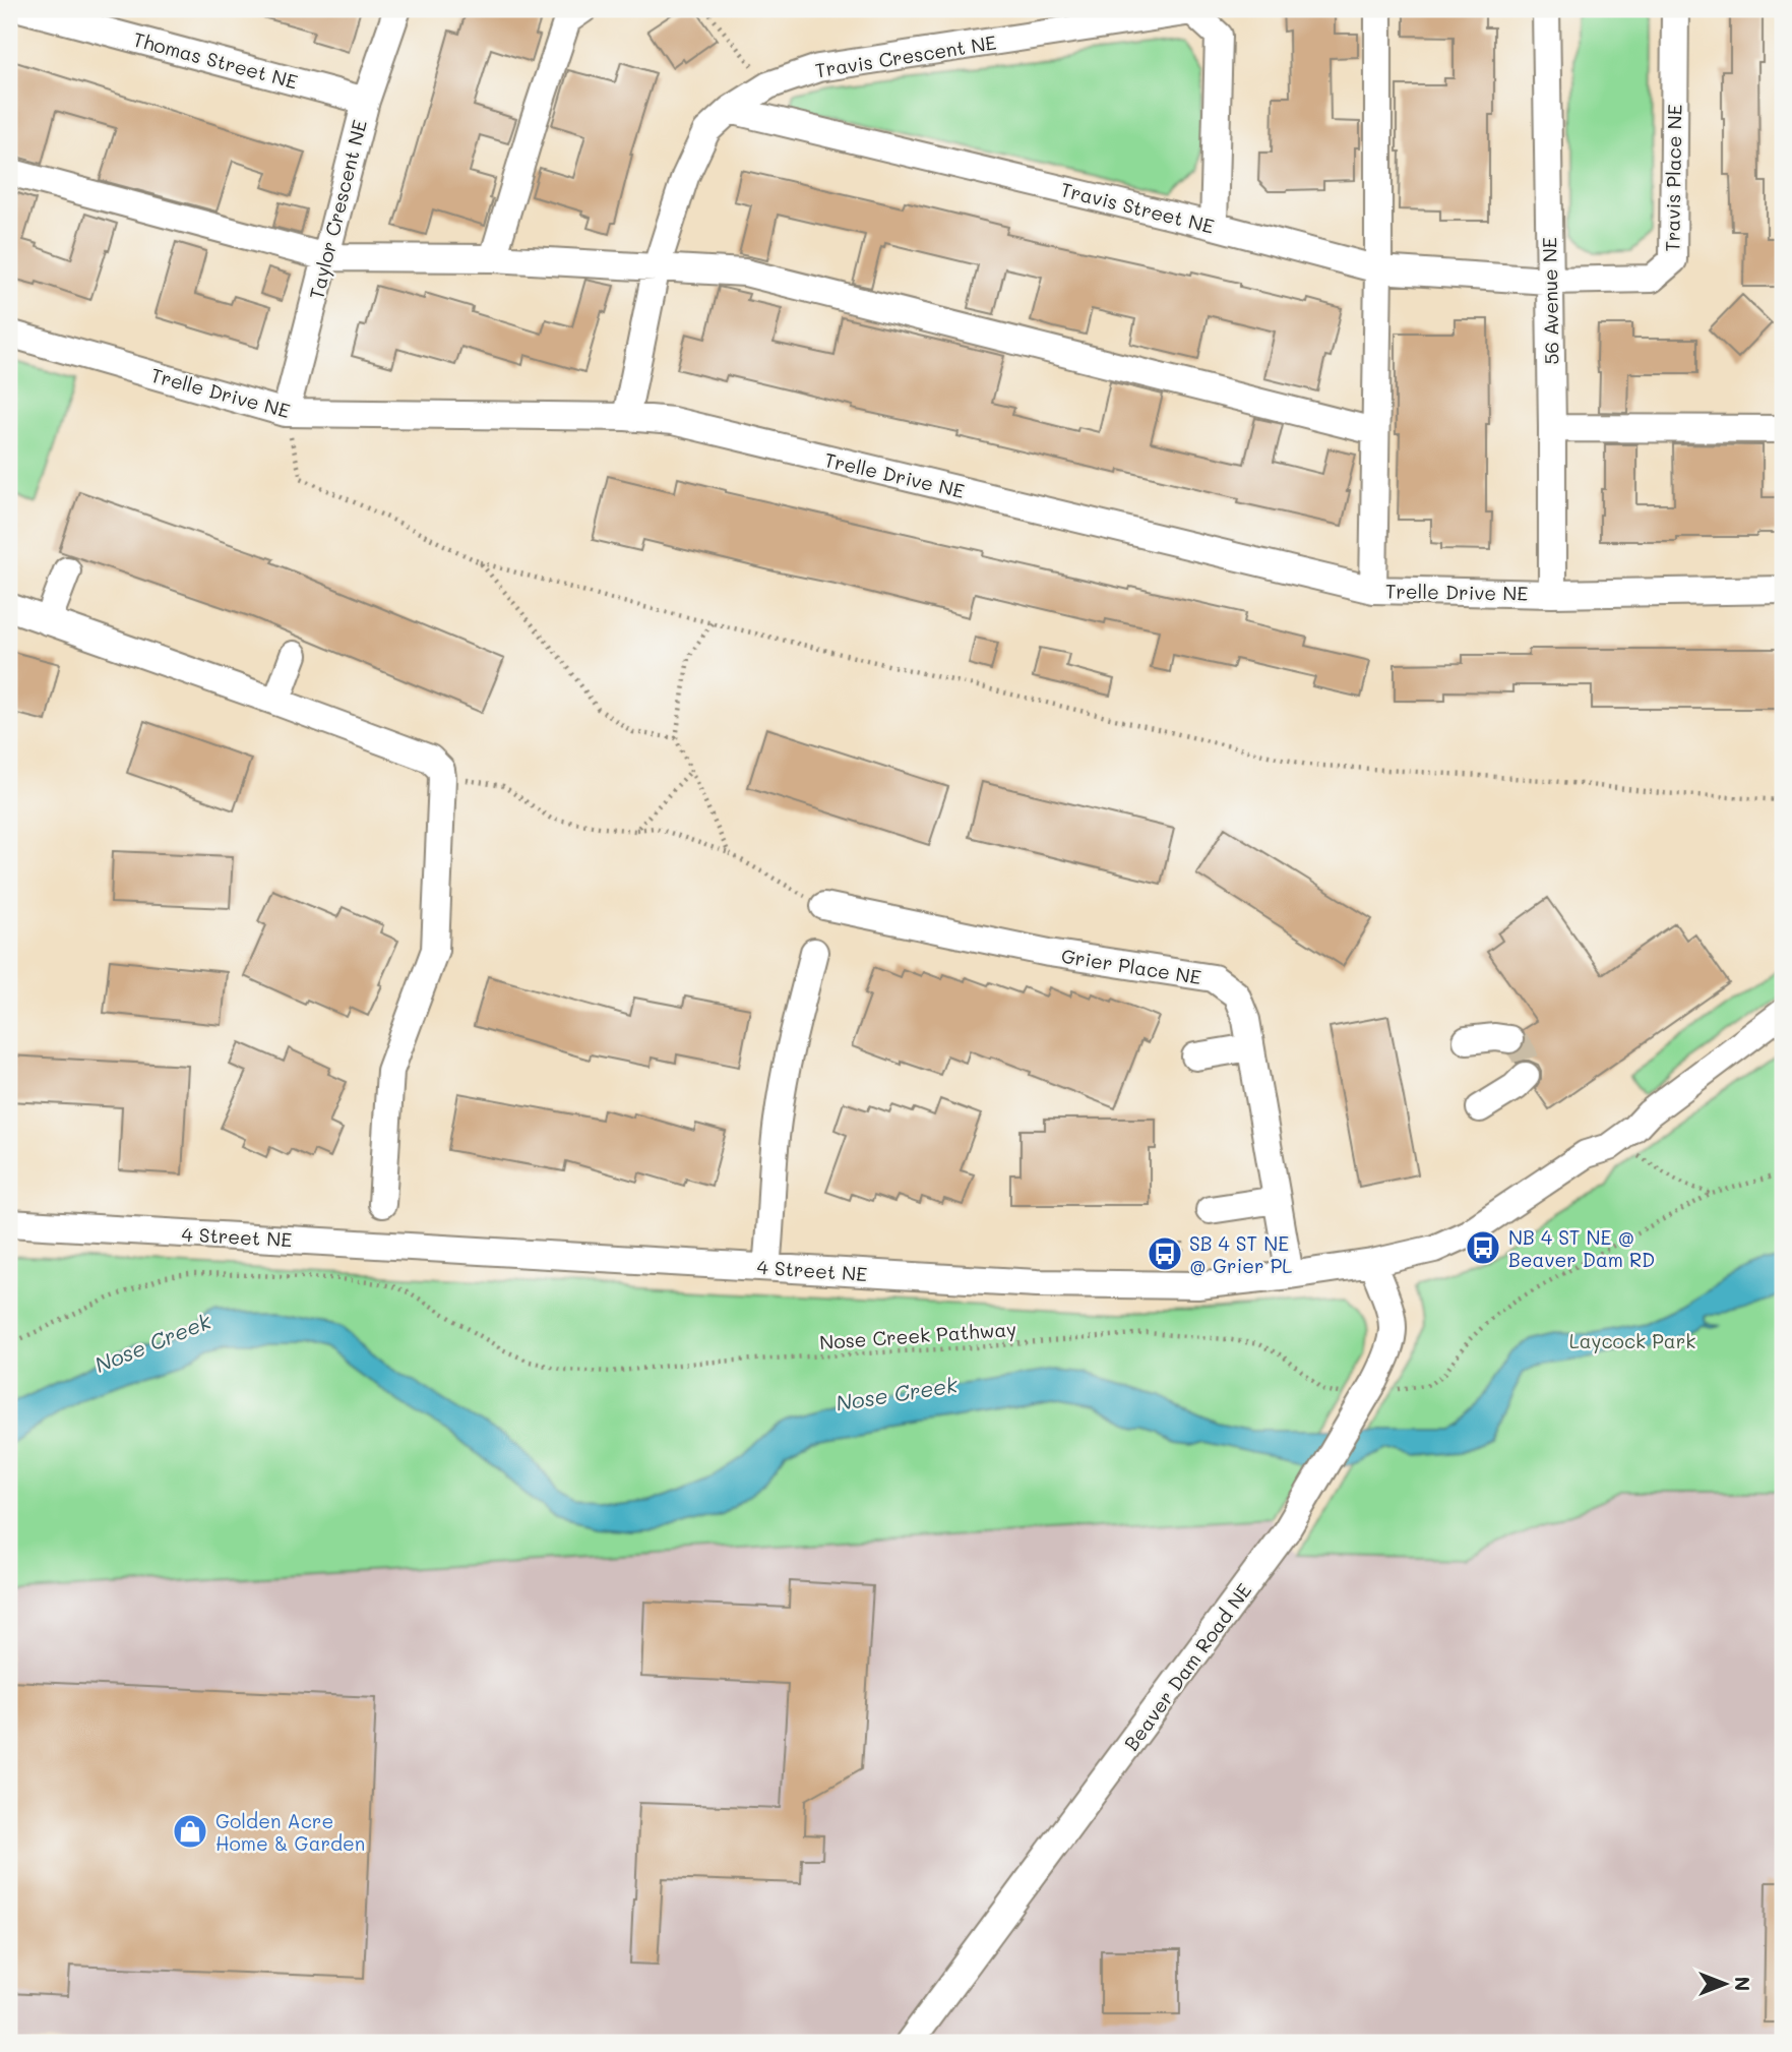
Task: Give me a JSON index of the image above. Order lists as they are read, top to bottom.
{
  "streets": {
    "street": [
      "Travis Crescent NE",
      "Thomas Street NE",
      "Travis Place NE",
      "Travis Street NE",
      "Taylor Crescent NE",
      "56 Avenue NE",
      "Trelle Drive NE",
      "Grier Place NE",
      "4 Street NE",
      "Beaver Dam Road NE"
    ],
    "path": ["Nose Creek Pathway"]
  },
  "crossings": [
    ["Travis Crescent NE", "Travis Street NE"],
    ["Travis Crescent NE", "Trelle Drive NE"],
    ["Thomas Street NE", "Taylor Crescent NE"],
    ["Travis Place NE", "Travis Street NE"],
    ["Travis Place NE", "56 Avenue NE"],
    ["Travis Street NE", "56 Avenue NE"],
    ["Taylor Crescent NE", "Trelle Drive NE"],
    ["56 Avenue NE", "Trelle Drive NE"],
    ["Grier Place NE", "4 Street NE"],
    ["4 Street NE", "Beaver Dam Road NE"],
    ["Nose Creek Pathway", "Beaver Dam Road NE"]
  ],
  "water": ["Nose Creek"],
  "parks": ["Laycock Park"],
  "places": {
    "bus stop": ["NB 4 ST NE @ Beaver Dam RD", "SB 4 ST NE @ Grier PL"],
    "shop": ["Golden Acre Home & Garden"]
  },
  "north": "right"
}
